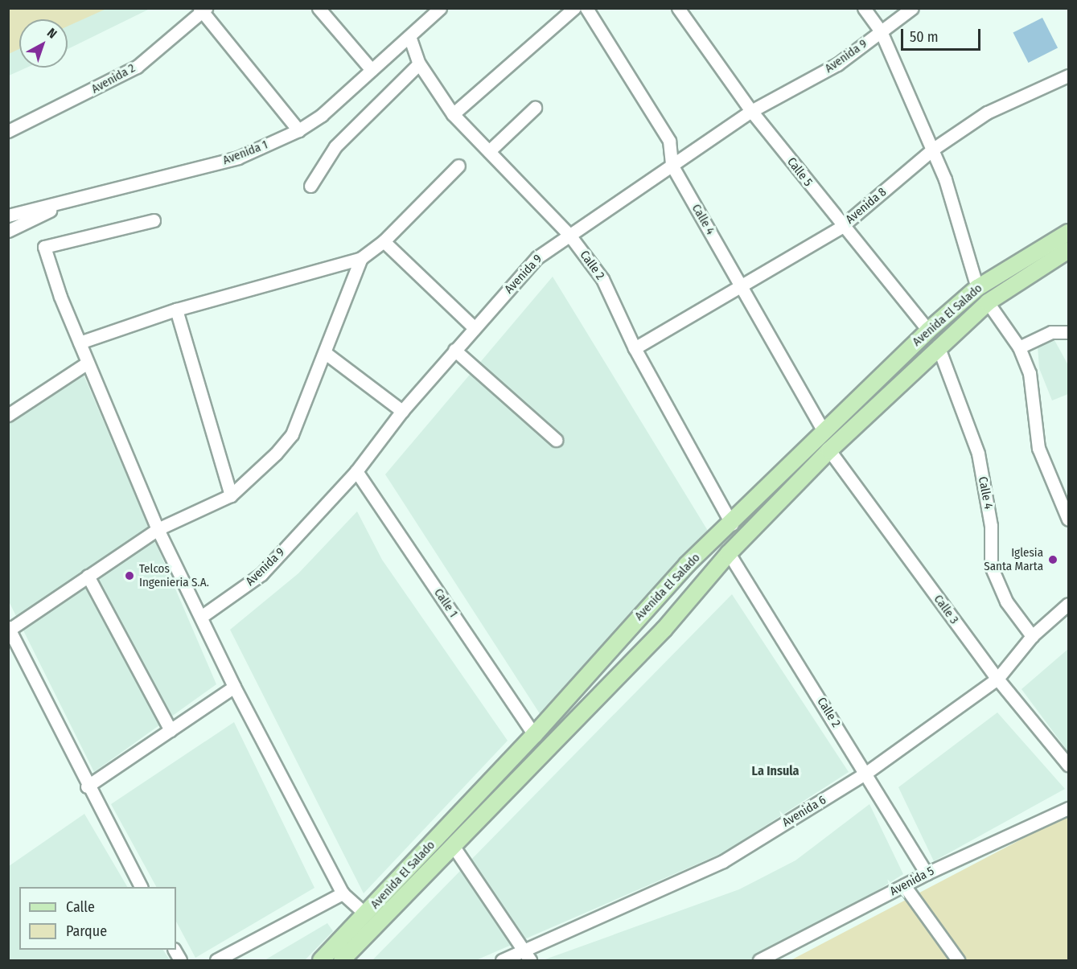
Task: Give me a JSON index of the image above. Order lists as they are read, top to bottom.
{
  "streets": {
    "main road": ["Avenida El Salado"],
    "street": [
      "Avenida 9",
      "Avenida 2",
      "Avenida 1",
      "Calle 5",
      "Avenida 8",
      "Calle 4",
      "Calle 2",
      "Calle 1",
      "Calle 3",
      "Avenida 6",
      "Avenida 5"
    ]
  },
  "crossings": [
    ["Avenida 9", "Calle 5"],
    ["Avenida 9", "Calle 4"],
    ["Avenida 9", "Calle 2"],
    ["Avenida 9", "Calle 1"],
    ["Avenida 1", "Calle 2"],
    ["Calle 5", "Avenida 8"],
    ["Calle 5", "Avenida El Salado"],
    ["Avenida 8", "Calle 4"],
    ["Avenida 8", "Calle 2"],
    ["Calle 4", "Avenida El Salado"],
    ["Calle 4", "Avenida 6"],
    ["Calle 2", "Avenida El Salado"],
    ["Calle 2", "Avenida 6"],
    ["Calle 2", "Avenida 5"],
    ["Avenida El Salado", "Calle 1"],
    ["Avenida El Salado", "Calle 3"],
    ["Calle 3", "Avenida 6"]
  ],
  "districts": ["La Insula"],
  "places": ["Iglesia Santa Marta", "Telcos Ingenieria S.A."],
  "legend": ["Calle", "Parque"],
  "scale_bar": "50 m",
  "north": "top right"
}
